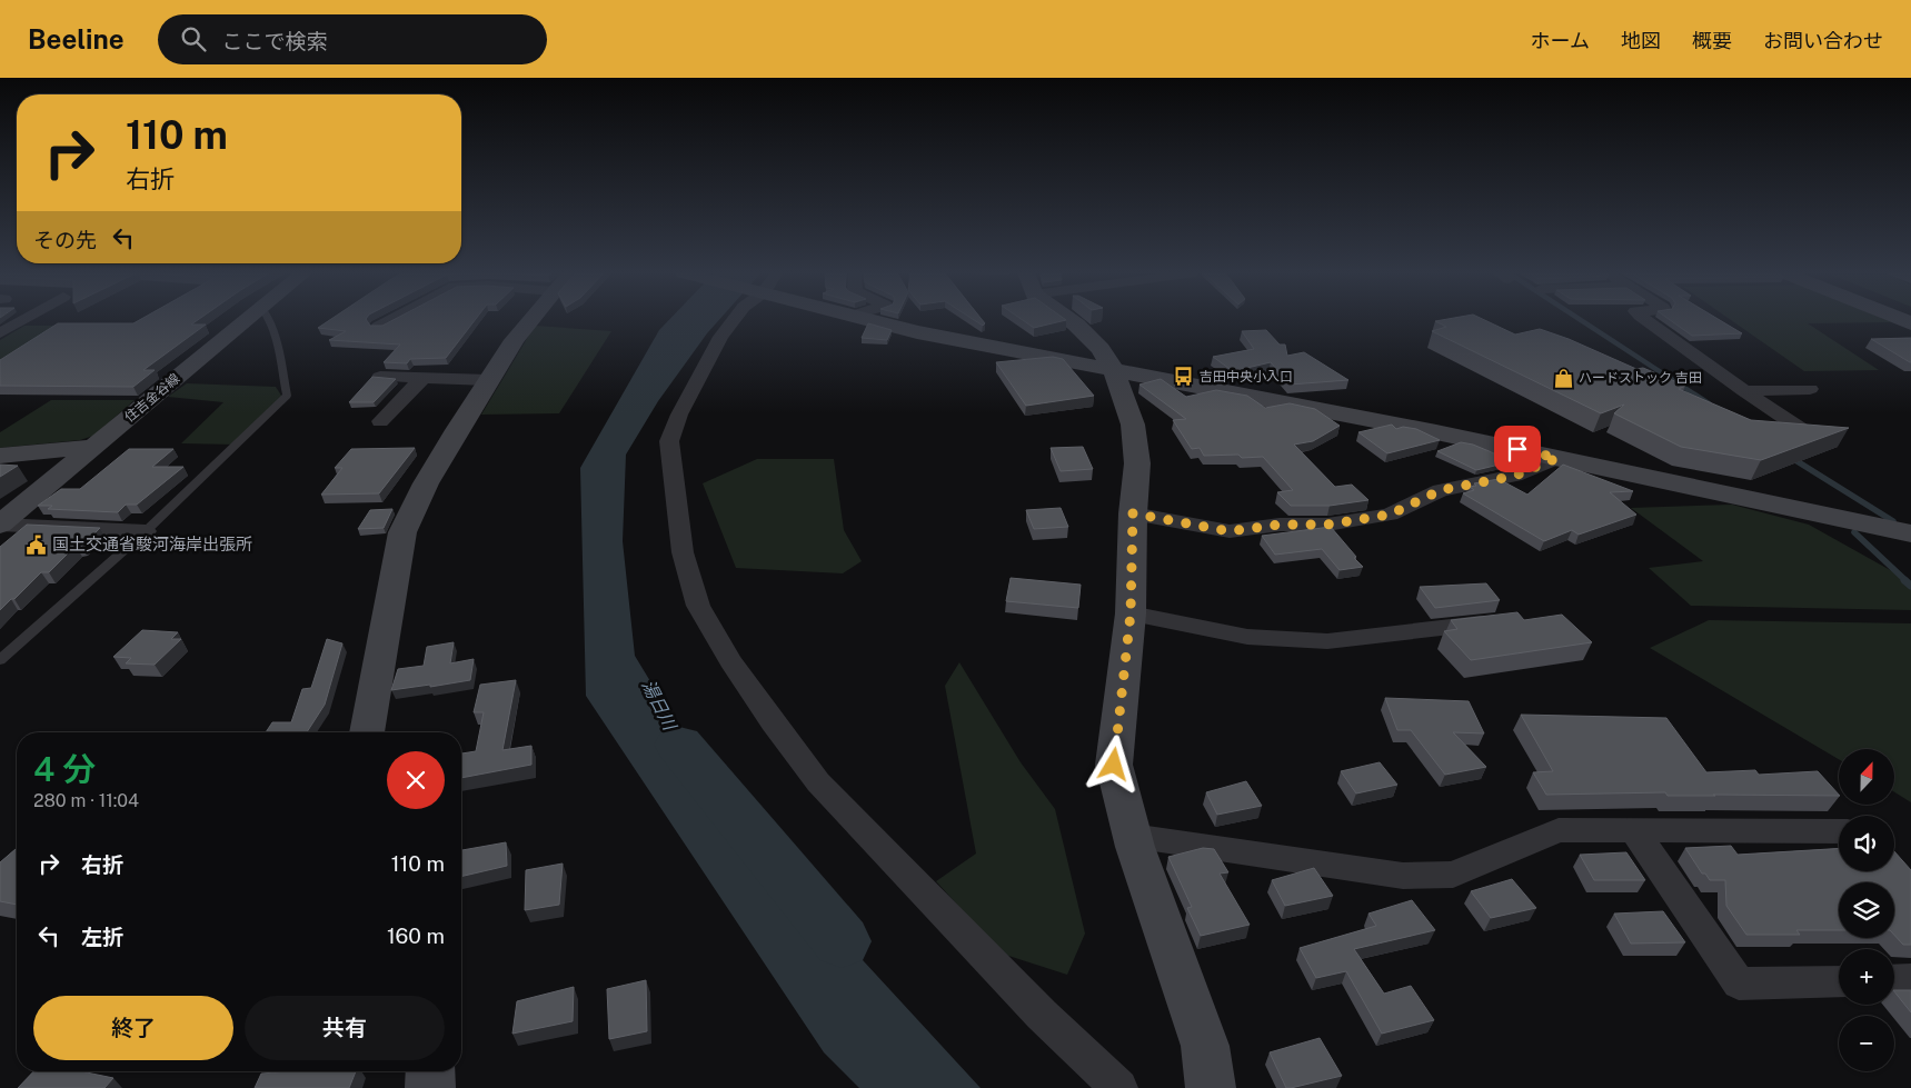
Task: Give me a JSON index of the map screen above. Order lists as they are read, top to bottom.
{
  "streets": {
    "street": ["住吉金谷線"]
  },
  "water": ["湯日川"],
  "places": {
    "bus stop": ["吉田中央小入口"],
    "shop": ["ハードストック 吉田"],
    "public building": ["国土交通省駿河海岸出張所"]
  },
  "north": "top",
  "page": {
    "header": "Beeline",
    "search": "ここで検索",
    "nav": [
      "ホーム",
      "地図",
      "概要",
      "お問い合わせ"
    ],
    "turn": ["110 m", "右折"],
    "then": "その先",
    "heading": ["4 分", "280 m · 11:04"],
    "map_buttons": ["+", "−"],
    "list": [
      {
        "name": "右折",
        "value": "110 m"
      },
      {
        "name": "左折",
        "value": "160 m"
      }
    ],
    "buttons": ["終了", "共有"]
  }
}
